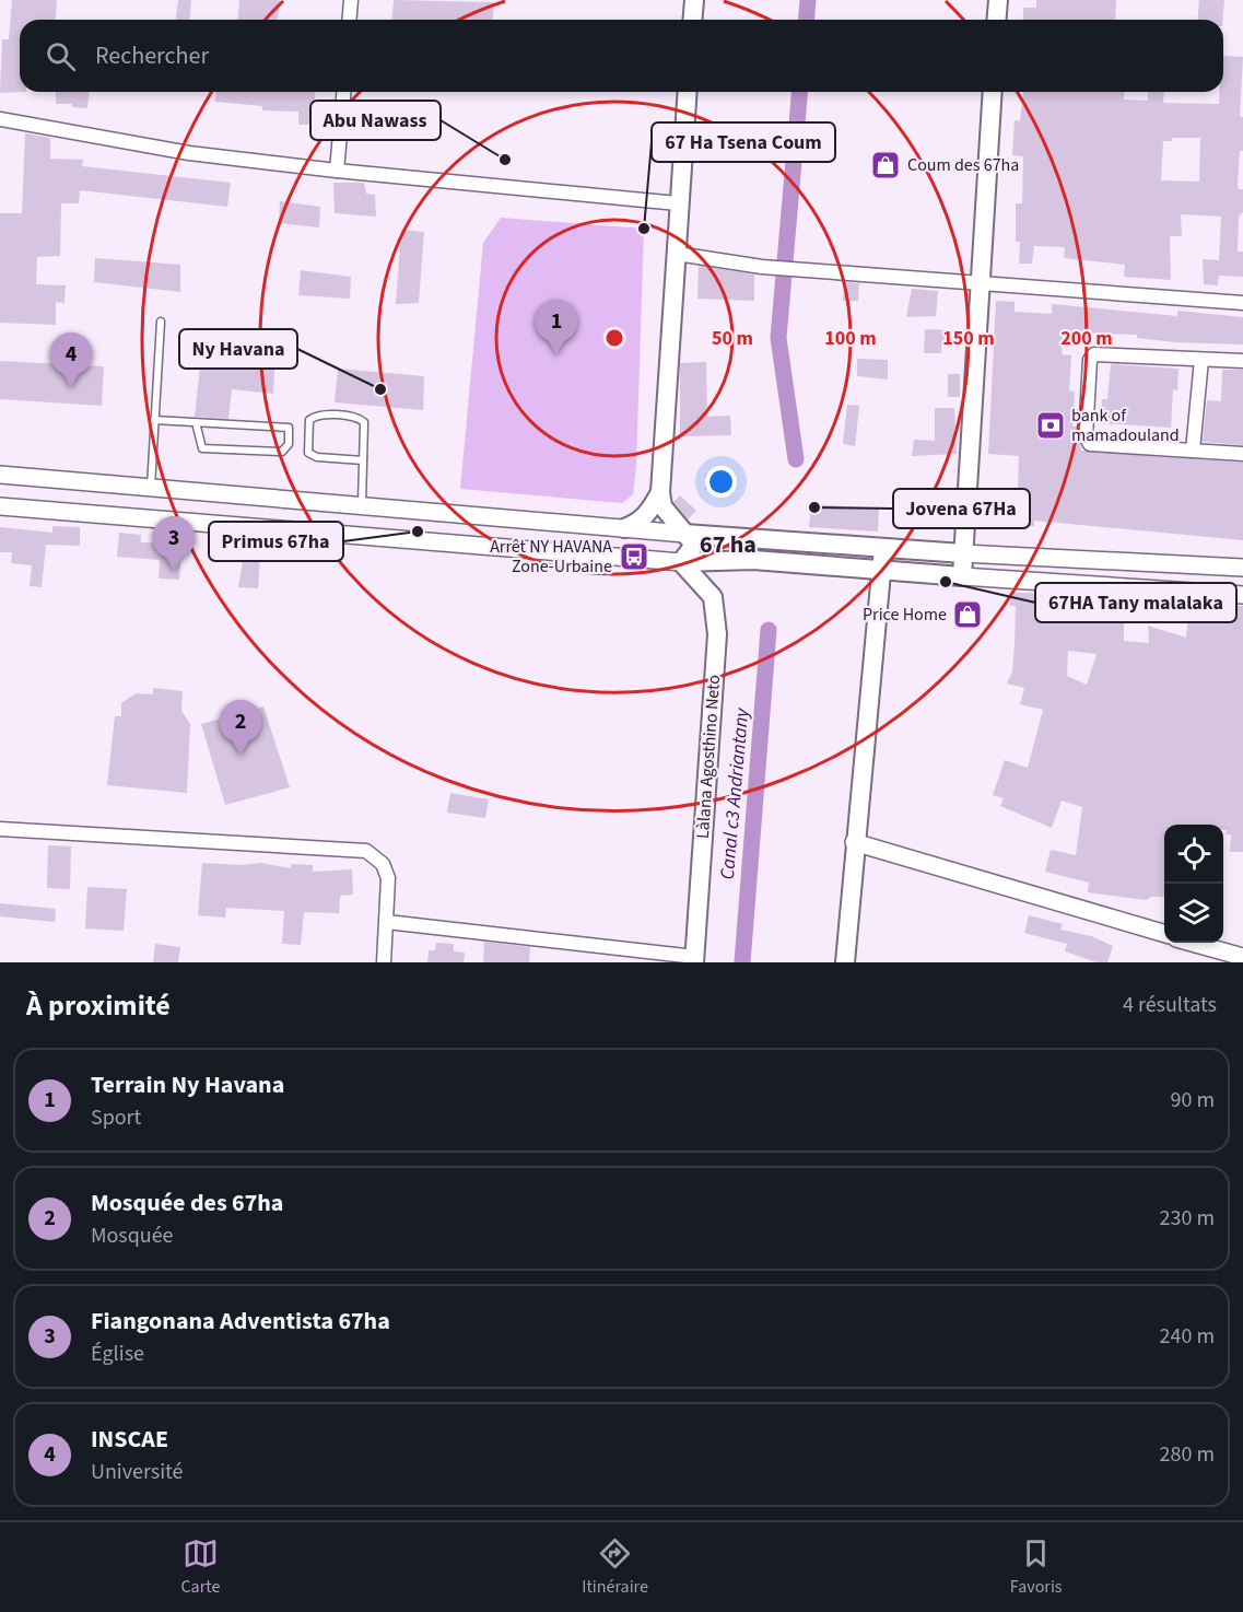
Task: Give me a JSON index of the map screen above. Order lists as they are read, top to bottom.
{
  "streets": {
    "main road": ["Làlana Agosthino Neto"]
  },
  "districts": ["67 ha"],
  "water": ["Canal c3 Andriantany"],
  "places": {
    "other": [
      "Abu Nawass",
      "67 Ha Tsena Coum",
      "Ny Havana",
      "Jovena 67Ha",
      "Primus 67ha",
      "67HA Tany malalaka"
    ],
    "shop": ["Coum des 67ha", "Price Home"],
    "bank": ["bank of mamadouland"],
    "bus stop": ["Arrêt NY HAVANA Zone-Urbaine"]
  },
  "page": {
    "search": "Rechercher",
    "pins": [
      "1",
      "4",
      "3",
      "2"
    ],
    "heading": ["À proximité", "4 résultats"],
    "list": [
      {
        "mark": "1",
        "name": "Terrain Ny Havana",
        "note": "Sport",
        "value": "90 m"
      },
      {
        "mark": "2",
        "name": "Mosquée des 67ha",
        "note": "Mosquée",
        "value": "230 m"
      },
      {
        "mark": "3",
        "name": "Fiangonana Adventista 67ha",
        "note": "Église",
        "value": "240 m"
      },
      {
        "mark": "4",
        "name": "INSCAE",
        "note": "Université",
        "value": "280 m"
      }
    ],
    "nav": ["Carte", "Itinéraire", "Favoris"]
  },
  "rings": [
    "50 m",
    "100 m",
    "150 m",
    "200 m"
  ]
}
